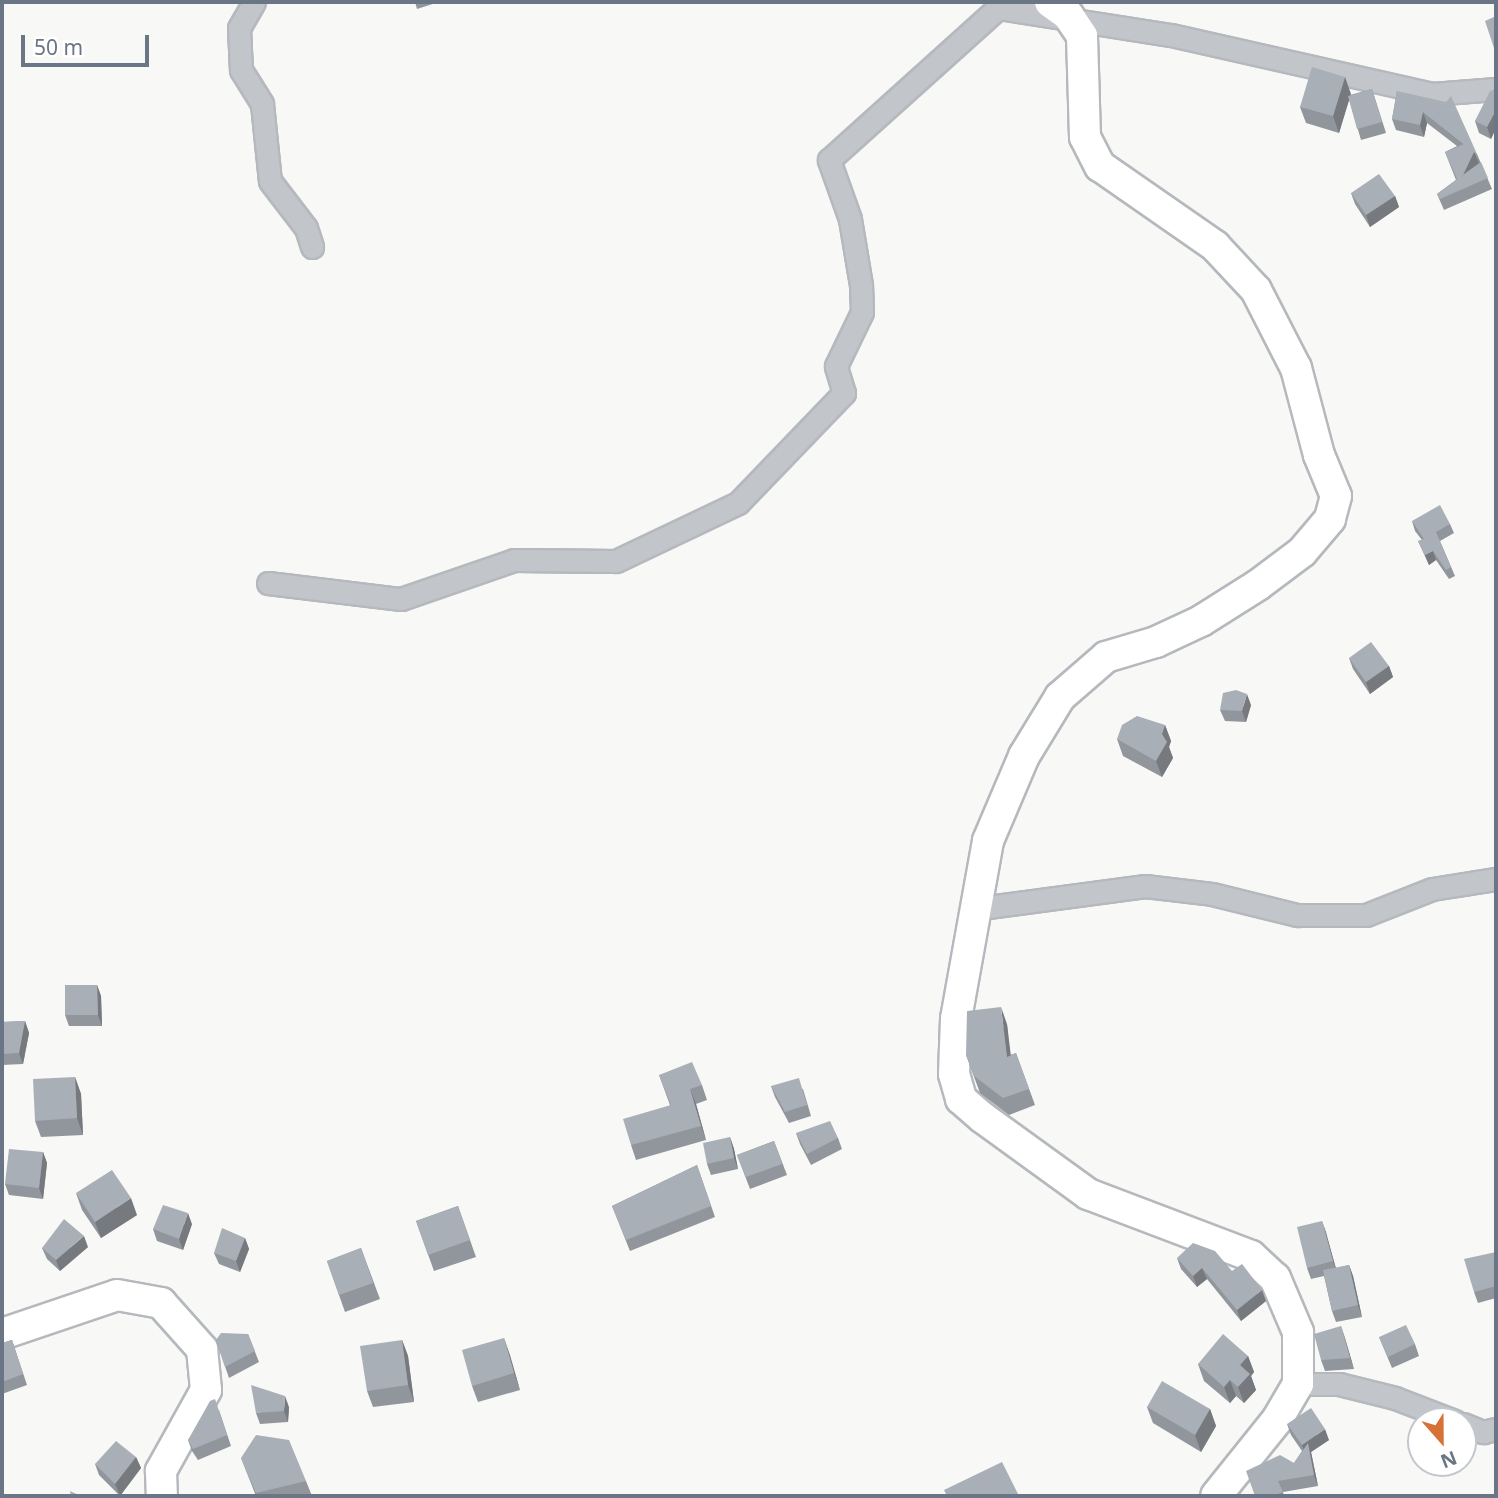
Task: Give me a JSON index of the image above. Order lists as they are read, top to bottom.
{
  "scale_bar": "50 m",
  "north": "bottom"
}
